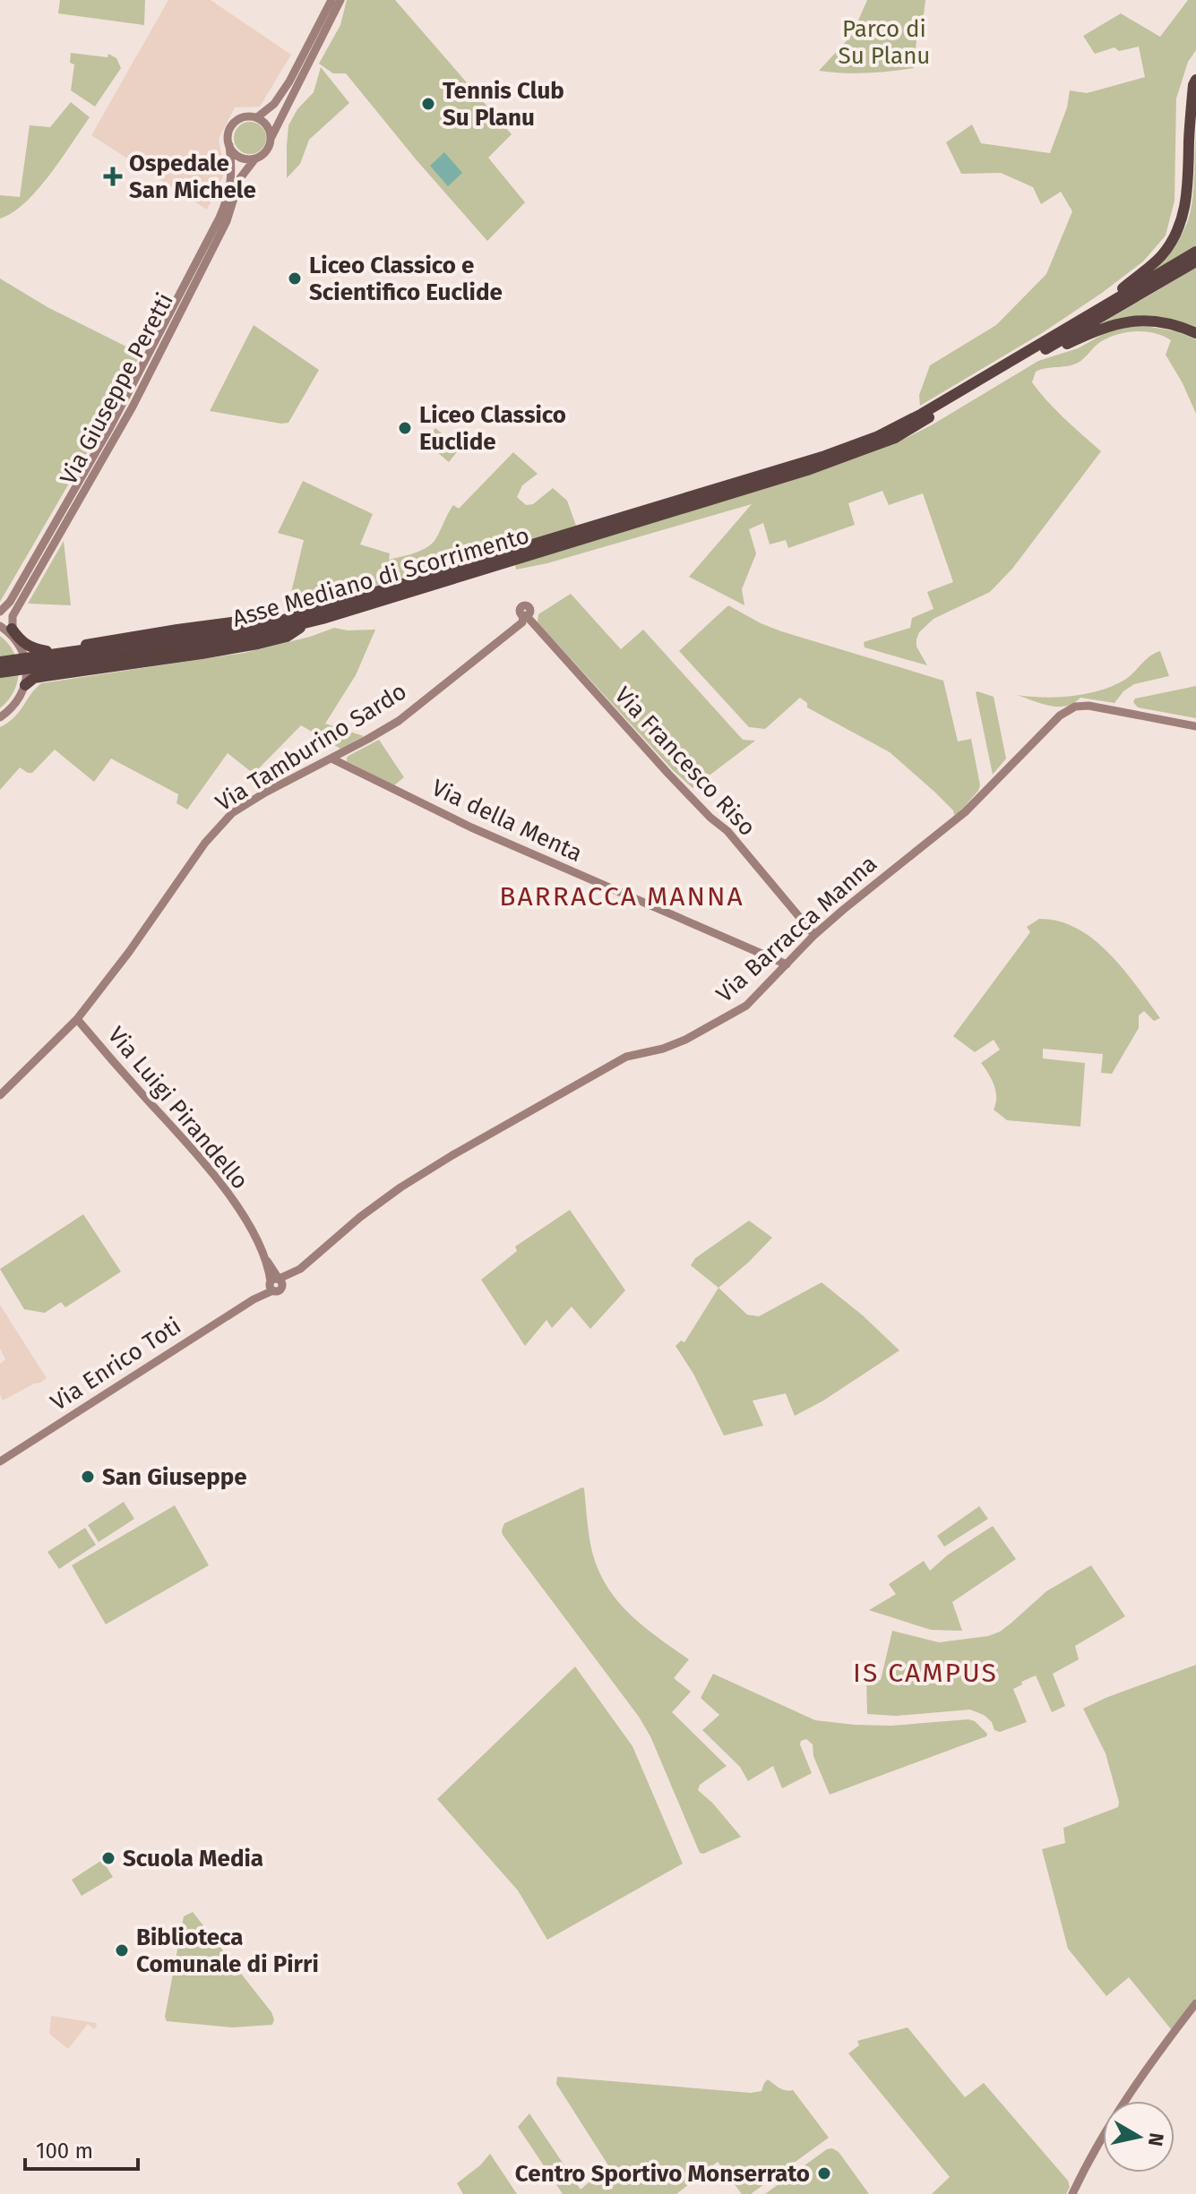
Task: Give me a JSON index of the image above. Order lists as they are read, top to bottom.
{
  "streets": {
    "highway": ["Asse Mediano di Scorrimento"],
    "street": [
      "Via Giuseppe Peretti",
      "Via Tamburino Sardo",
      "Via Francesco Riso",
      "Via della Menta",
      "Via Barracca Manna",
      "Via Luigi Pirandello",
      "Via Enrico Toti"
    ]
  },
  "crossings": [
    ["Via Tamburino Sardo", "Via Francesco Riso"],
    ["Via Tamburino Sardo", "Via della Menta"],
    ["Via Tamburino Sardo", "Via Luigi Pirandello"],
    ["Via Francesco Riso", "Via Barracca Manna"],
    ["Via della Menta", "Via Barracca Manna"],
    ["Via Barracca Manna", "Via Luigi Pirandello"],
    ["Via Barracca Manna", "Via Enrico Toti"],
    ["Via Luigi Pirandello", "Via Enrico Toti"]
  ],
  "districts": ["BARRACCA MANNA", "IS CAMPUS"],
  "parks": ["Parco di Su Planu"],
  "places": {
    "other": [
      "Tennis Club Su Planu",
      "Liceo Classico e Scientifico Euclide",
      "Liceo Classico Euclide",
      "San Giuseppe",
      "Scuola Media",
      "Biblioteca Comunale di Pirri",
      "Centro Sportivo Monserrato"
    ],
    "health": ["Ospedale San Michele"]
  },
  "scale_bar": "100 m",
  "north": "right"
}
